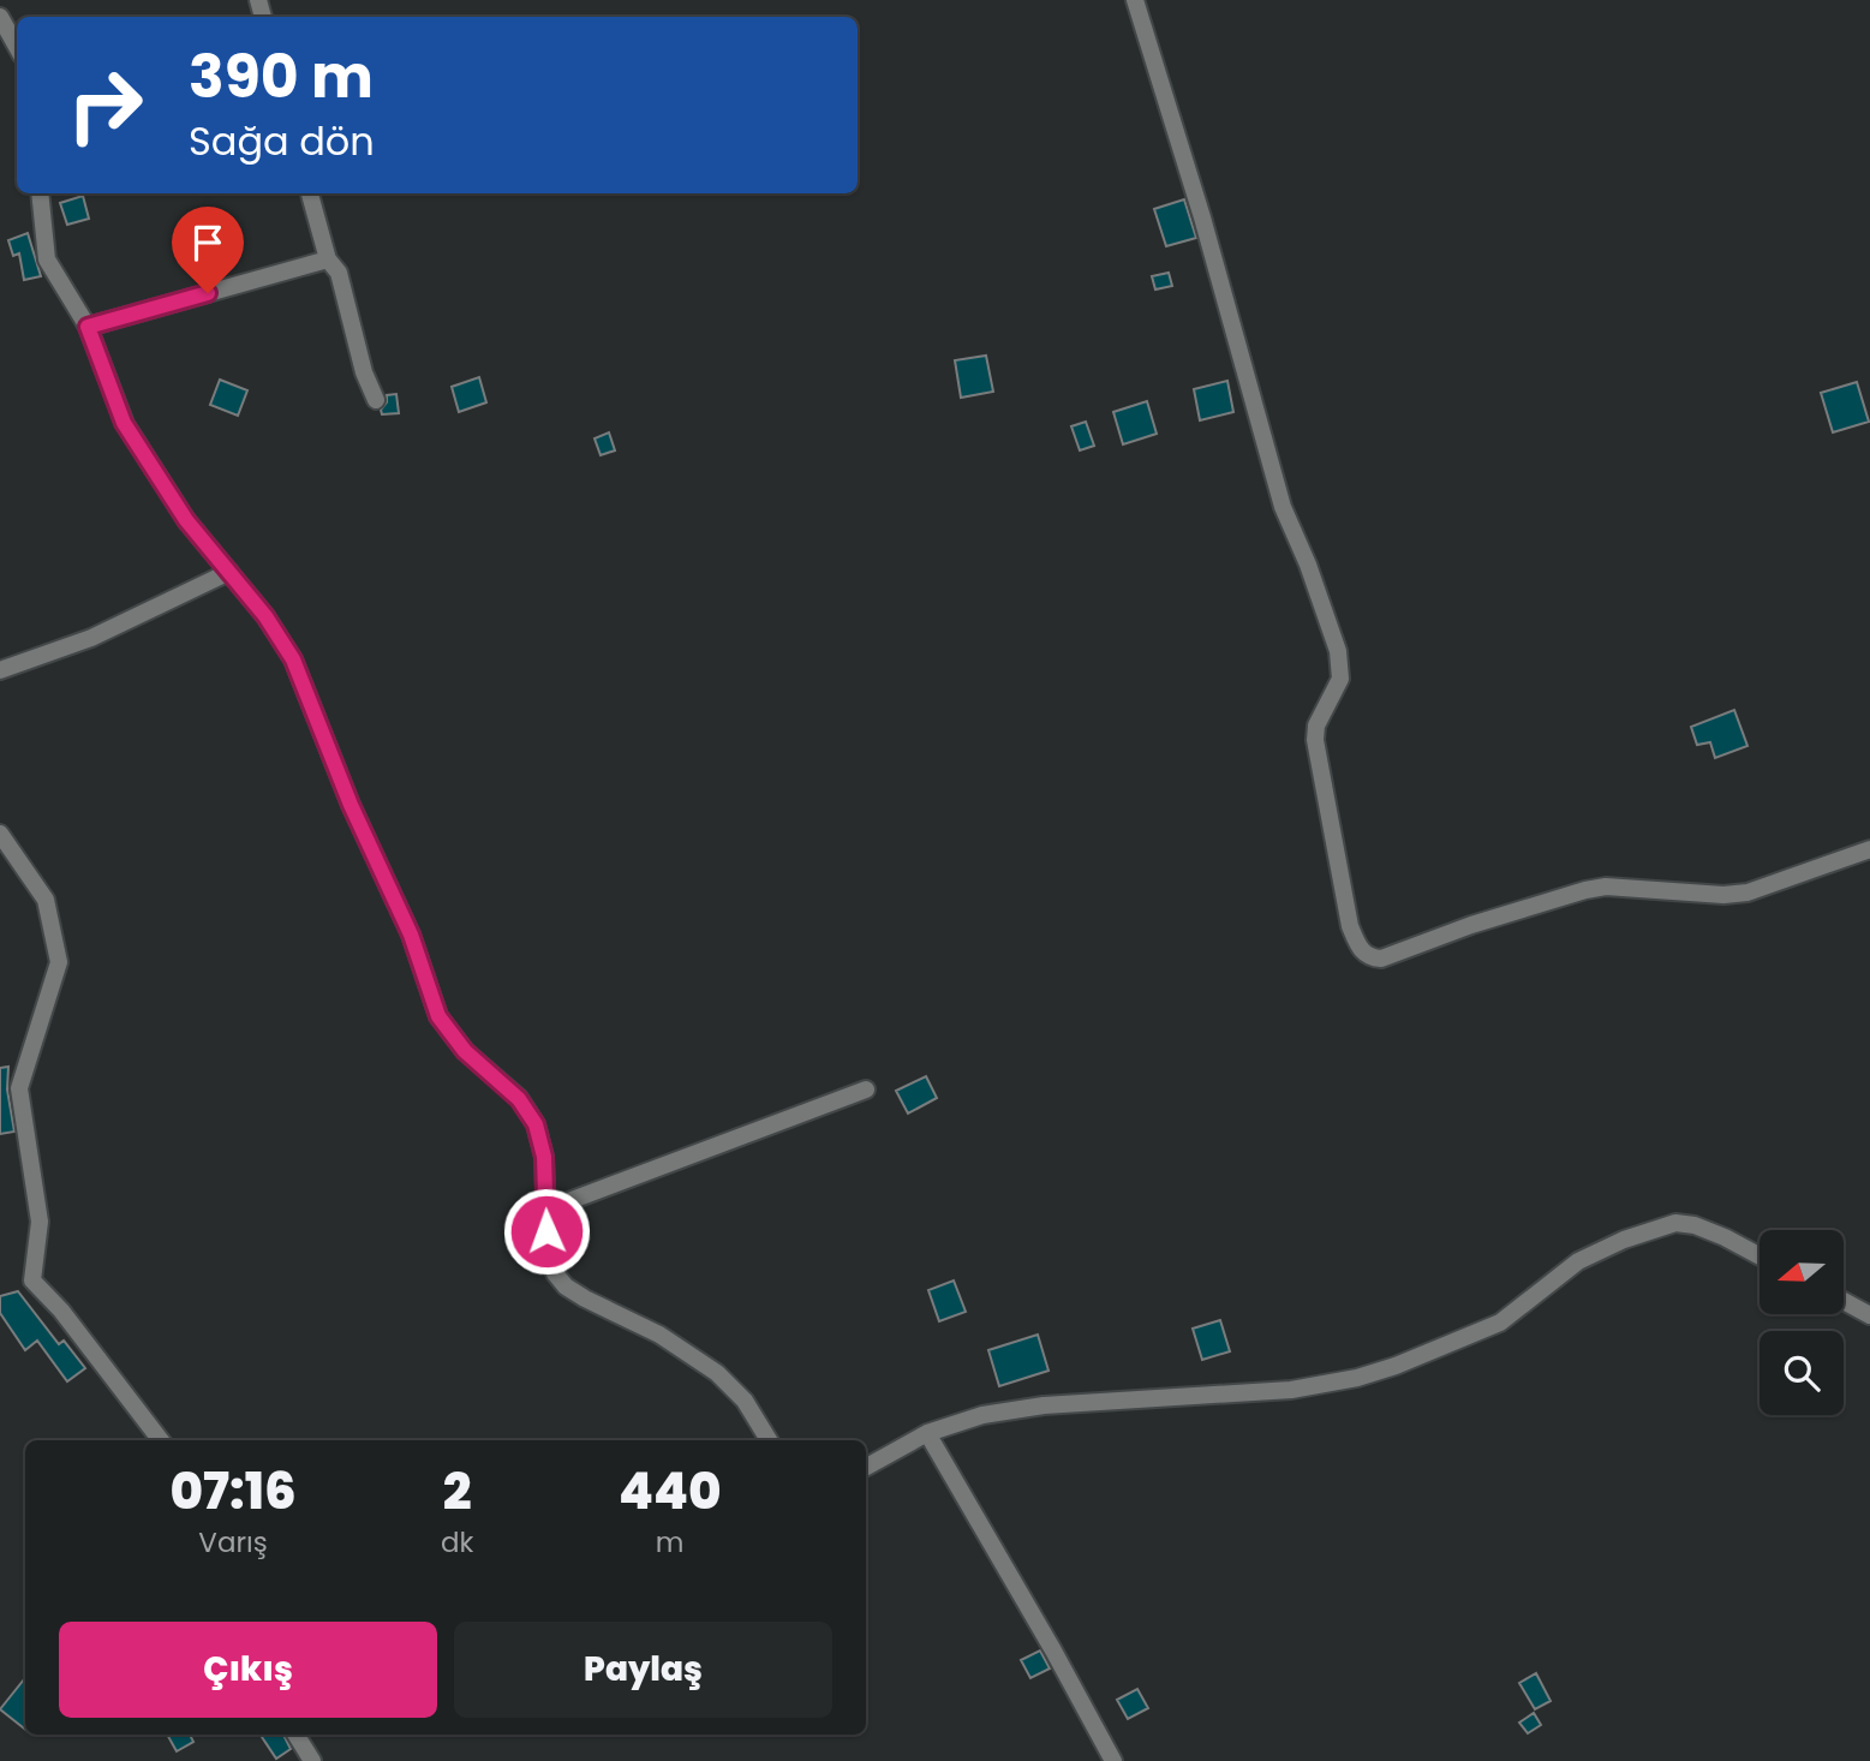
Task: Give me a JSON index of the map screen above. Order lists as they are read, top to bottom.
{
  "north": "left",
  "page": {
    "turn": ["390 m", "Sağa dön"],
    "eta": [
      "07:16",
      "Varış",
      "2",
      "dk",
      "440",
      "m"
    ],
    "buttons": ["Çıkış", "Paylaş"]
  }
}
